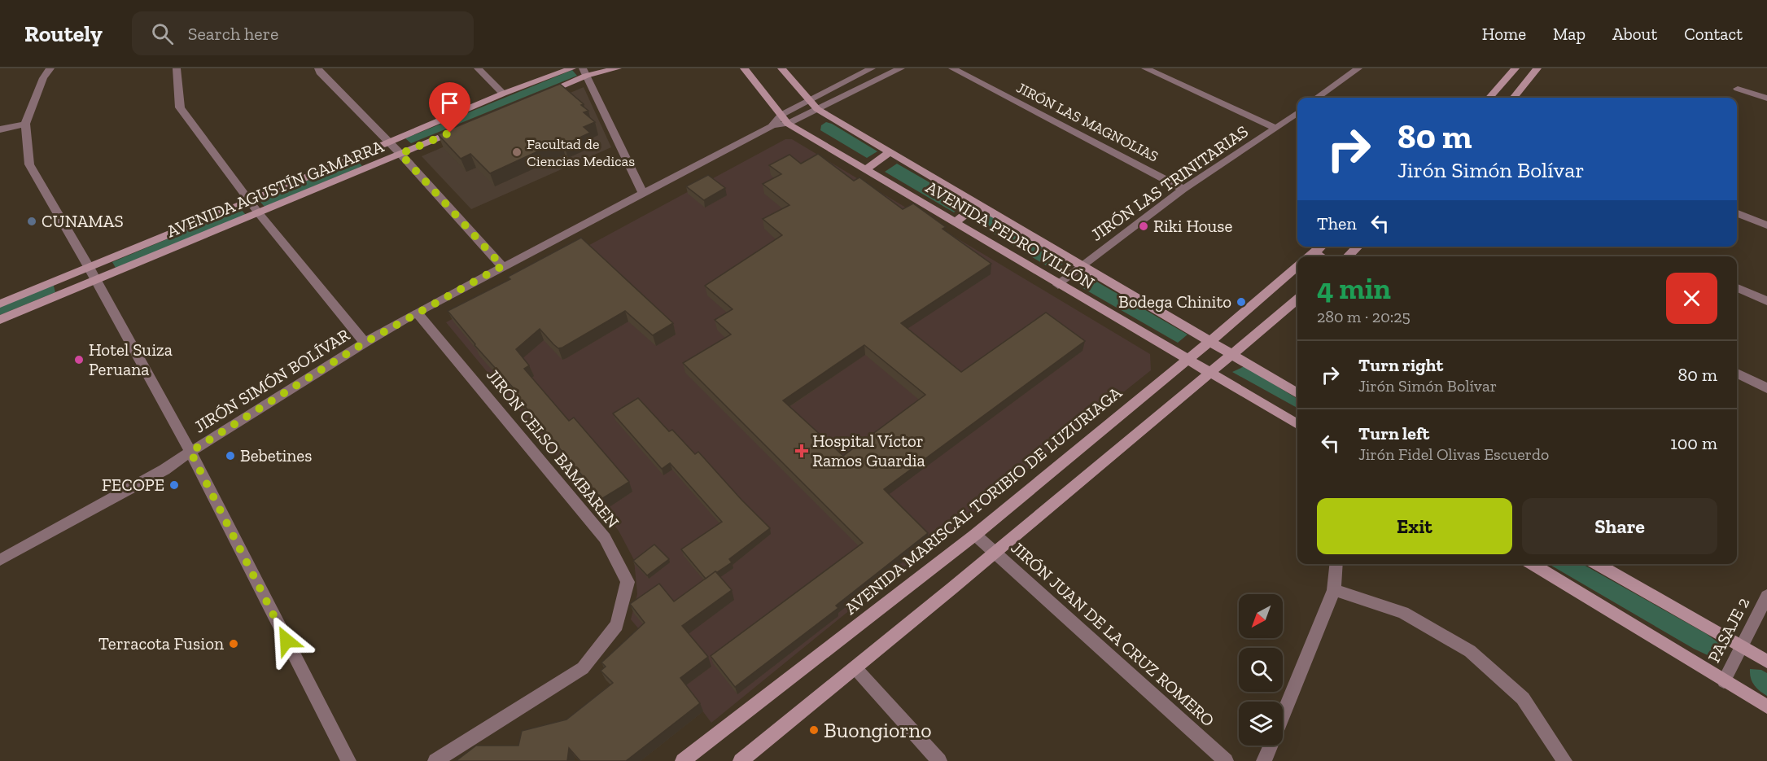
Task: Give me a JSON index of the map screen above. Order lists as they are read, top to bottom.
{
  "streets": {
    "main road": ["AVENIDA AGUSTÍN GAMARRA", "AVENIDA PEDRO VILLÓN", "AVENIDA MARISCAL TORIBIO DE LUZURIAGA"],
    "street": [
      "JIRÓN LAS MAGNOLIAS",
      "JIRÓN LAS TRINITARIAS",
      "JIRÓN SIMÓN BOLÍVAR",
      "JIRÓN CELSO BAMBAREN",
      "PASAJE 2",
      "JIRÓN JUAN DE LA CRUZ ROMERO"
    ]
  },
  "crossings": [
    ["JIRÓN LAS MAGNOLIAS", "JIRÓN LAS TRINITARIAS"],
    ["JIRÓN LAS TRINITARIAS", "AVENIDA PEDRO VILLÓN"],
    ["AVENIDA PEDRO VILLÓN", "JIRÓN SIMÓN BOLÍVAR"],
    ["AVENIDA PEDRO VILLÓN", "AVENIDA MARISCAL TORIBIO DE LUZURIAGA"],
    ["JIRÓN SIMÓN BOLÍVAR", "JIRÓN CELSO BAMBAREN"],
    ["AVENIDA MARISCAL TORIBIO DE LUZURIAGA", "JIRÓN JUAN DE LA CRUZ ROMERO"]
  ],
  "places": {
    "other": [
      "Facultad de Ciencias Medicas",
      "CUNAMAS",
      "Riki House",
      "Bodega Chinito",
      "Hotel Suiza Peruana",
      "Bebetines",
      "FECOPE",
      "Terracota Fusion",
      "Buongiorno"
    ],
    "health": ["Hospital Víctor Ramos Guardia"]
  },
  "north": "bottom left",
  "page": {
    "header": "Routely",
    "search": "Search here",
    "nav": [
      "Home",
      "Map",
      "About",
      "Contact"
    ],
    "turn": ["80 m", "Jirón Simón Bolívar"],
    "then": "Then",
    "heading": ["4 min", "280 m · 20:25"],
    "list": [
      {
        "name": "Turn right",
        "note": "Jirón Simón Bolívar",
        "value": "80 m"
      },
      {
        "name": "Turn left",
        "note": "Jirón Fidel Olivas Escuerdo",
        "value": "100 m"
      }
    ],
    "buttons": ["Exit", "Share"]
  }
}
